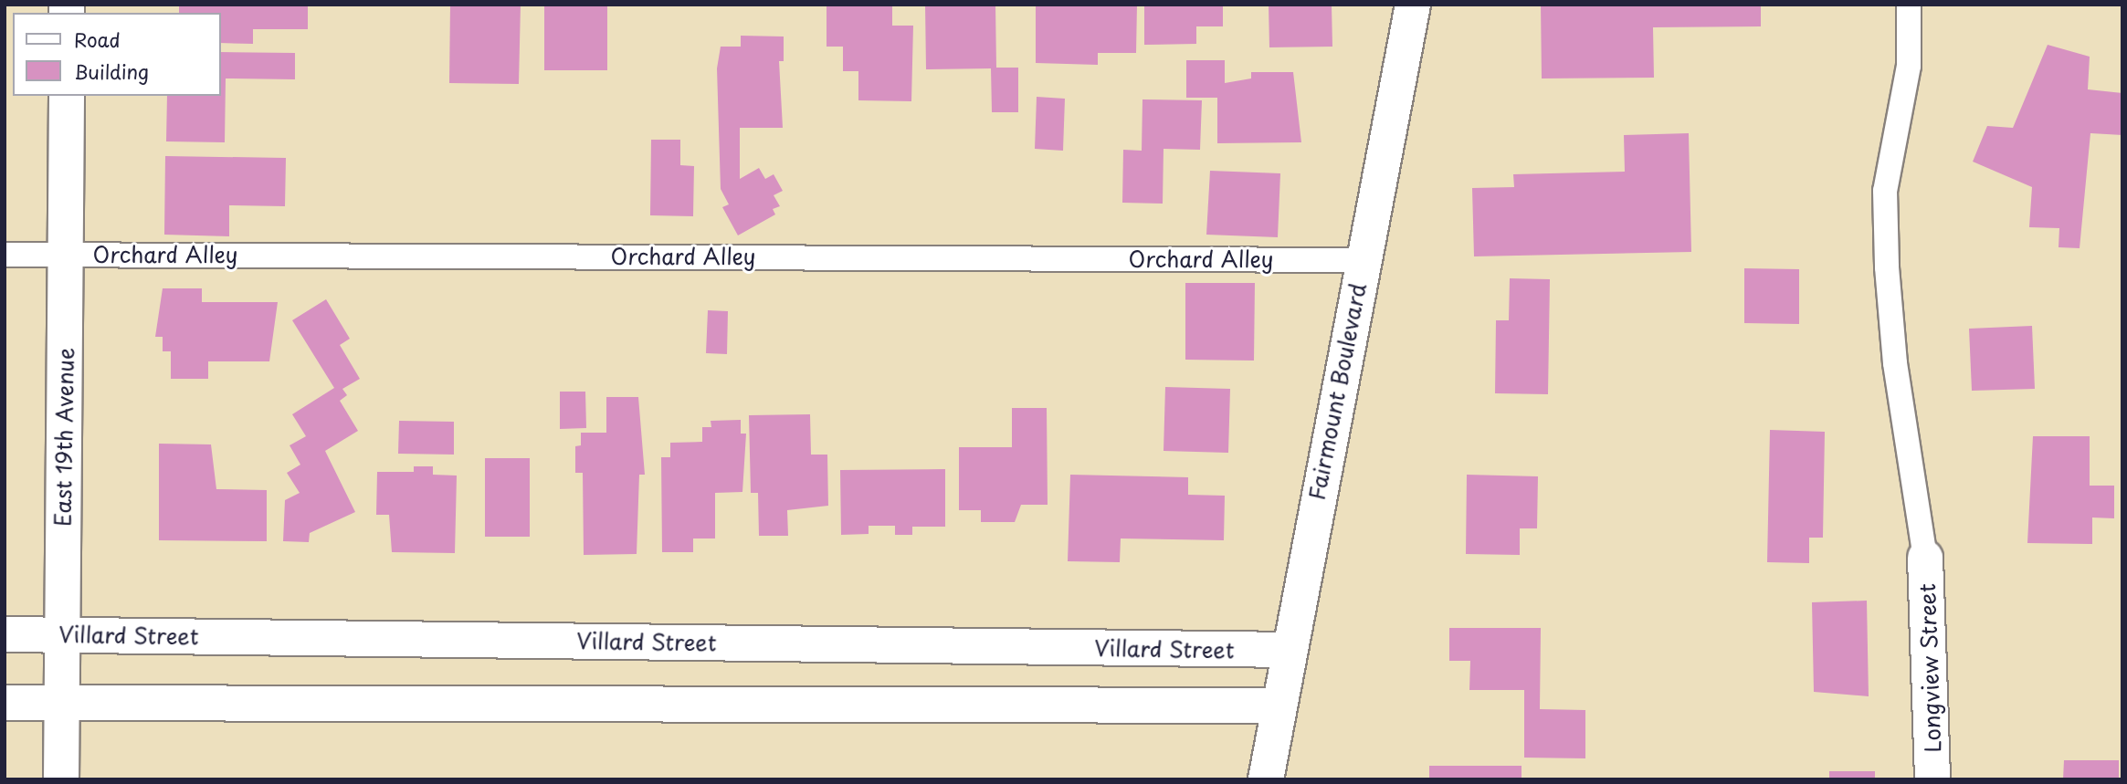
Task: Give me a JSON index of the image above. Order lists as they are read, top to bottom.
{
  "streets": {
    "street": [
      "Fairmount Boulevard",
      "East 19th Avenue",
      "Villard Street",
      "Longview Street"
    ],
    "lane": ["Orchard Alley"]
  },
  "crossings": [
    ["Orchard Alley", "Fairmount Boulevard"],
    ["Orchard Alley", "East 19th Avenue"],
    ["Fairmount Boulevard", "Villard Street"],
    ["East 19th Avenue", "Villard Street"]
  ],
  "legend": ["Road", "Building"]
}
